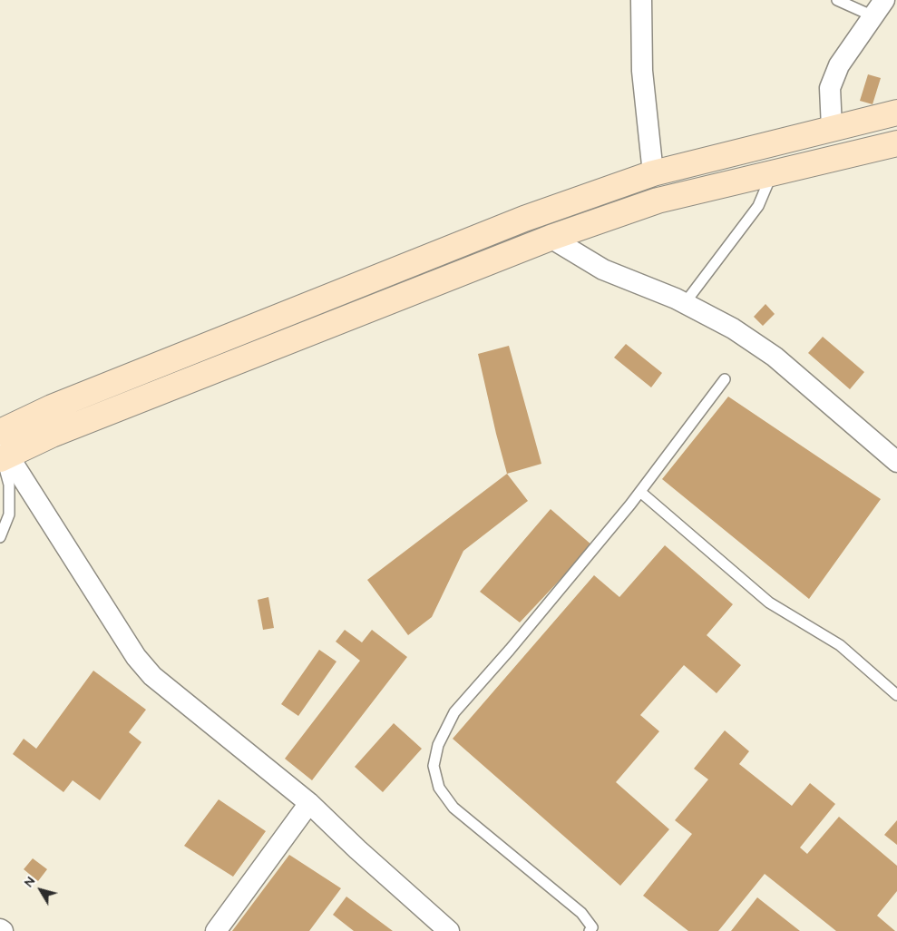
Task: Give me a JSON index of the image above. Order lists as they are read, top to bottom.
{
  "north": "top left"
}
